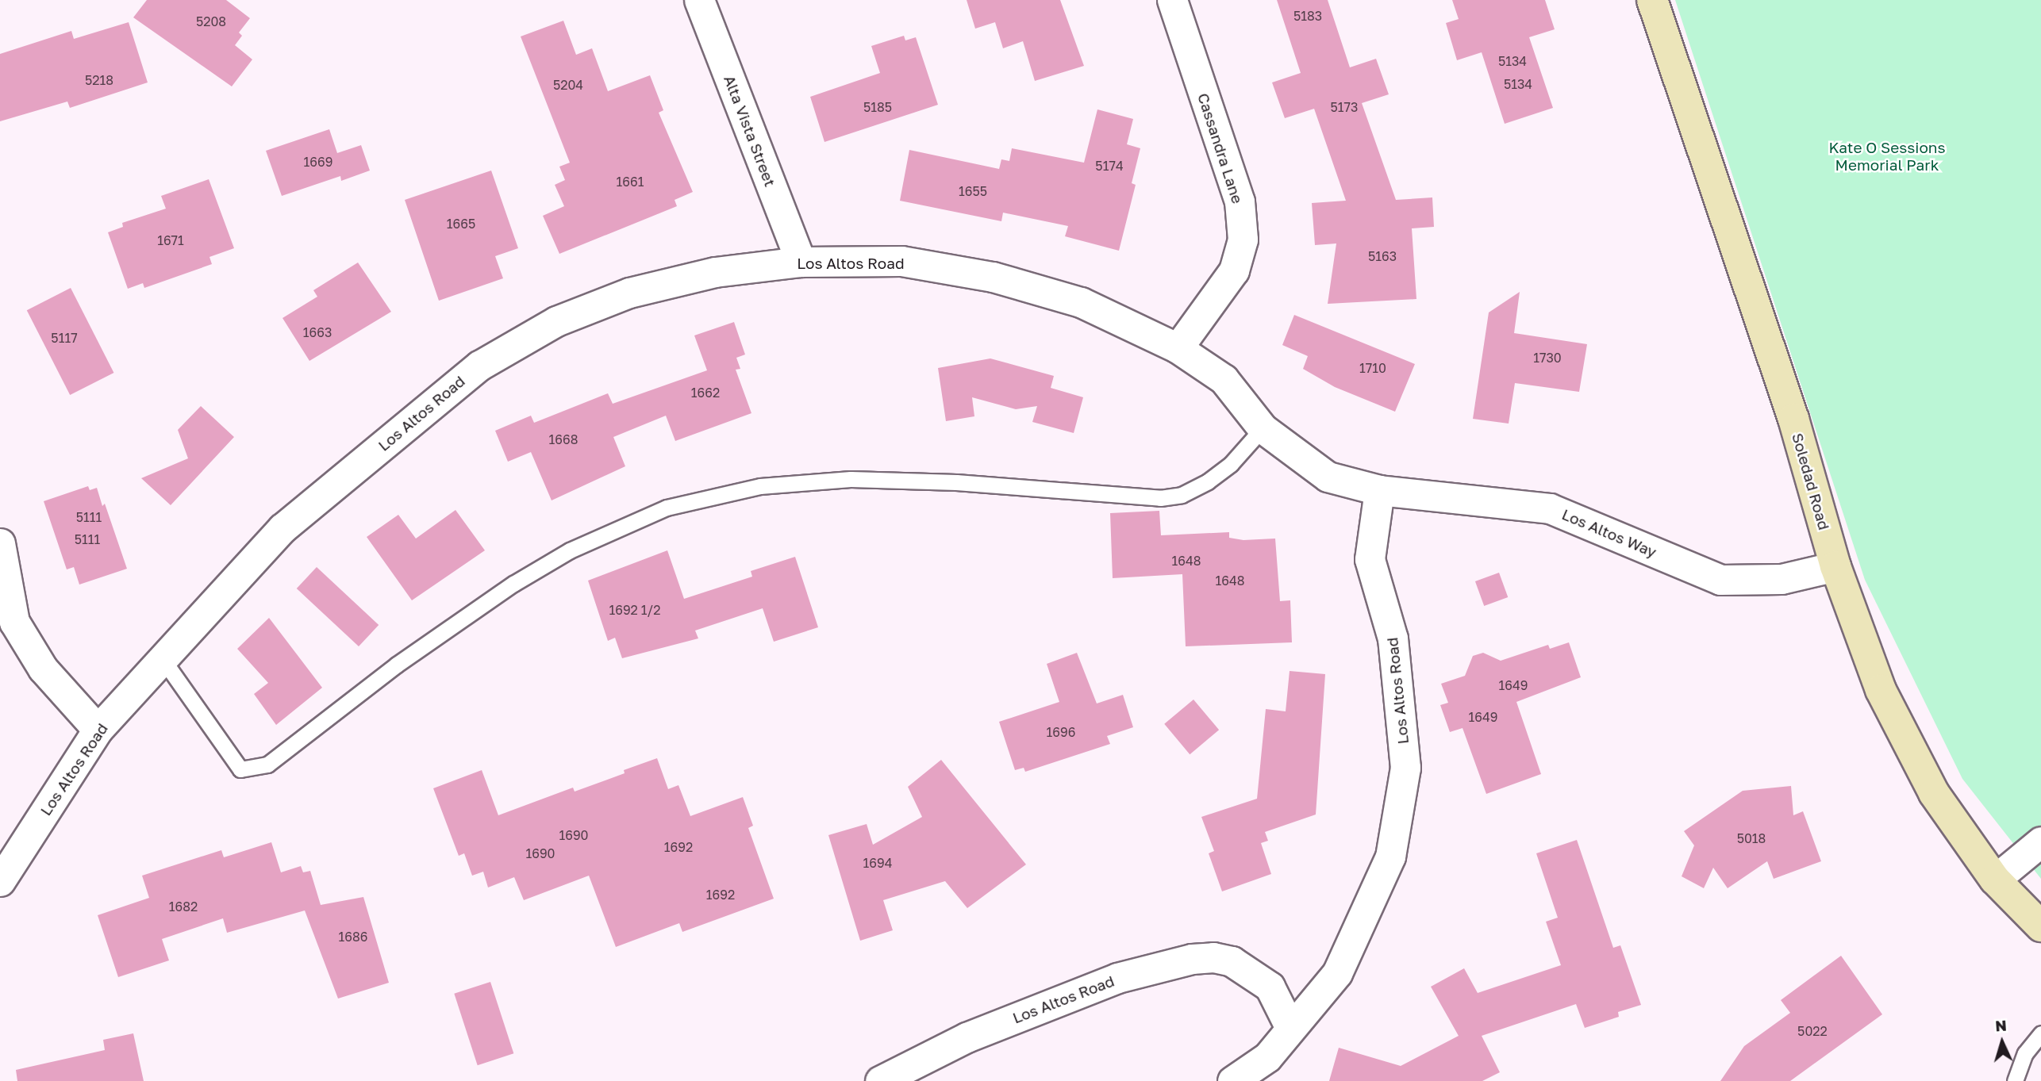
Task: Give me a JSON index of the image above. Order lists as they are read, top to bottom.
{
  "streets": {
    "street": [
      "Alta Vista Street",
      "Cassandra Lane",
      "Los Altos Road",
      "Soledad Road",
      "Los Altos Way"
    ]
  },
  "crossings": [
    ["Alta Vista Street", "Los Altos Road"],
    ["Cassandra Lane", "Los Altos Road"],
    ["Los Altos Road", "Los Altos Way"],
    ["Soledad Road", "Los Altos Way"]
  ],
  "parks": ["Kate O Sessions Memorial Park"],
  "house_numbers": [
    "5183",
    "5208",
    "5134",
    "5218",
    "5134",
    "5204",
    "5185",
    "5173",
    "1669",
    "5174",
    "1661",
    "1655",
    "1665",
    "1671",
    "5163",
    "1663",
    "5117",
    "1730",
    "1710",
    "1662",
    "1668",
    "5111",
    "5111",
    "1648",
    "1648",
    "1692 1/2",
    "1649",
    "1649",
    "1696",
    "1690",
    "5018",
    "1692",
    "1690",
    "1694",
    "1692",
    "1682",
    "1686",
    "5022"
  ],
  "north": "top"
}
